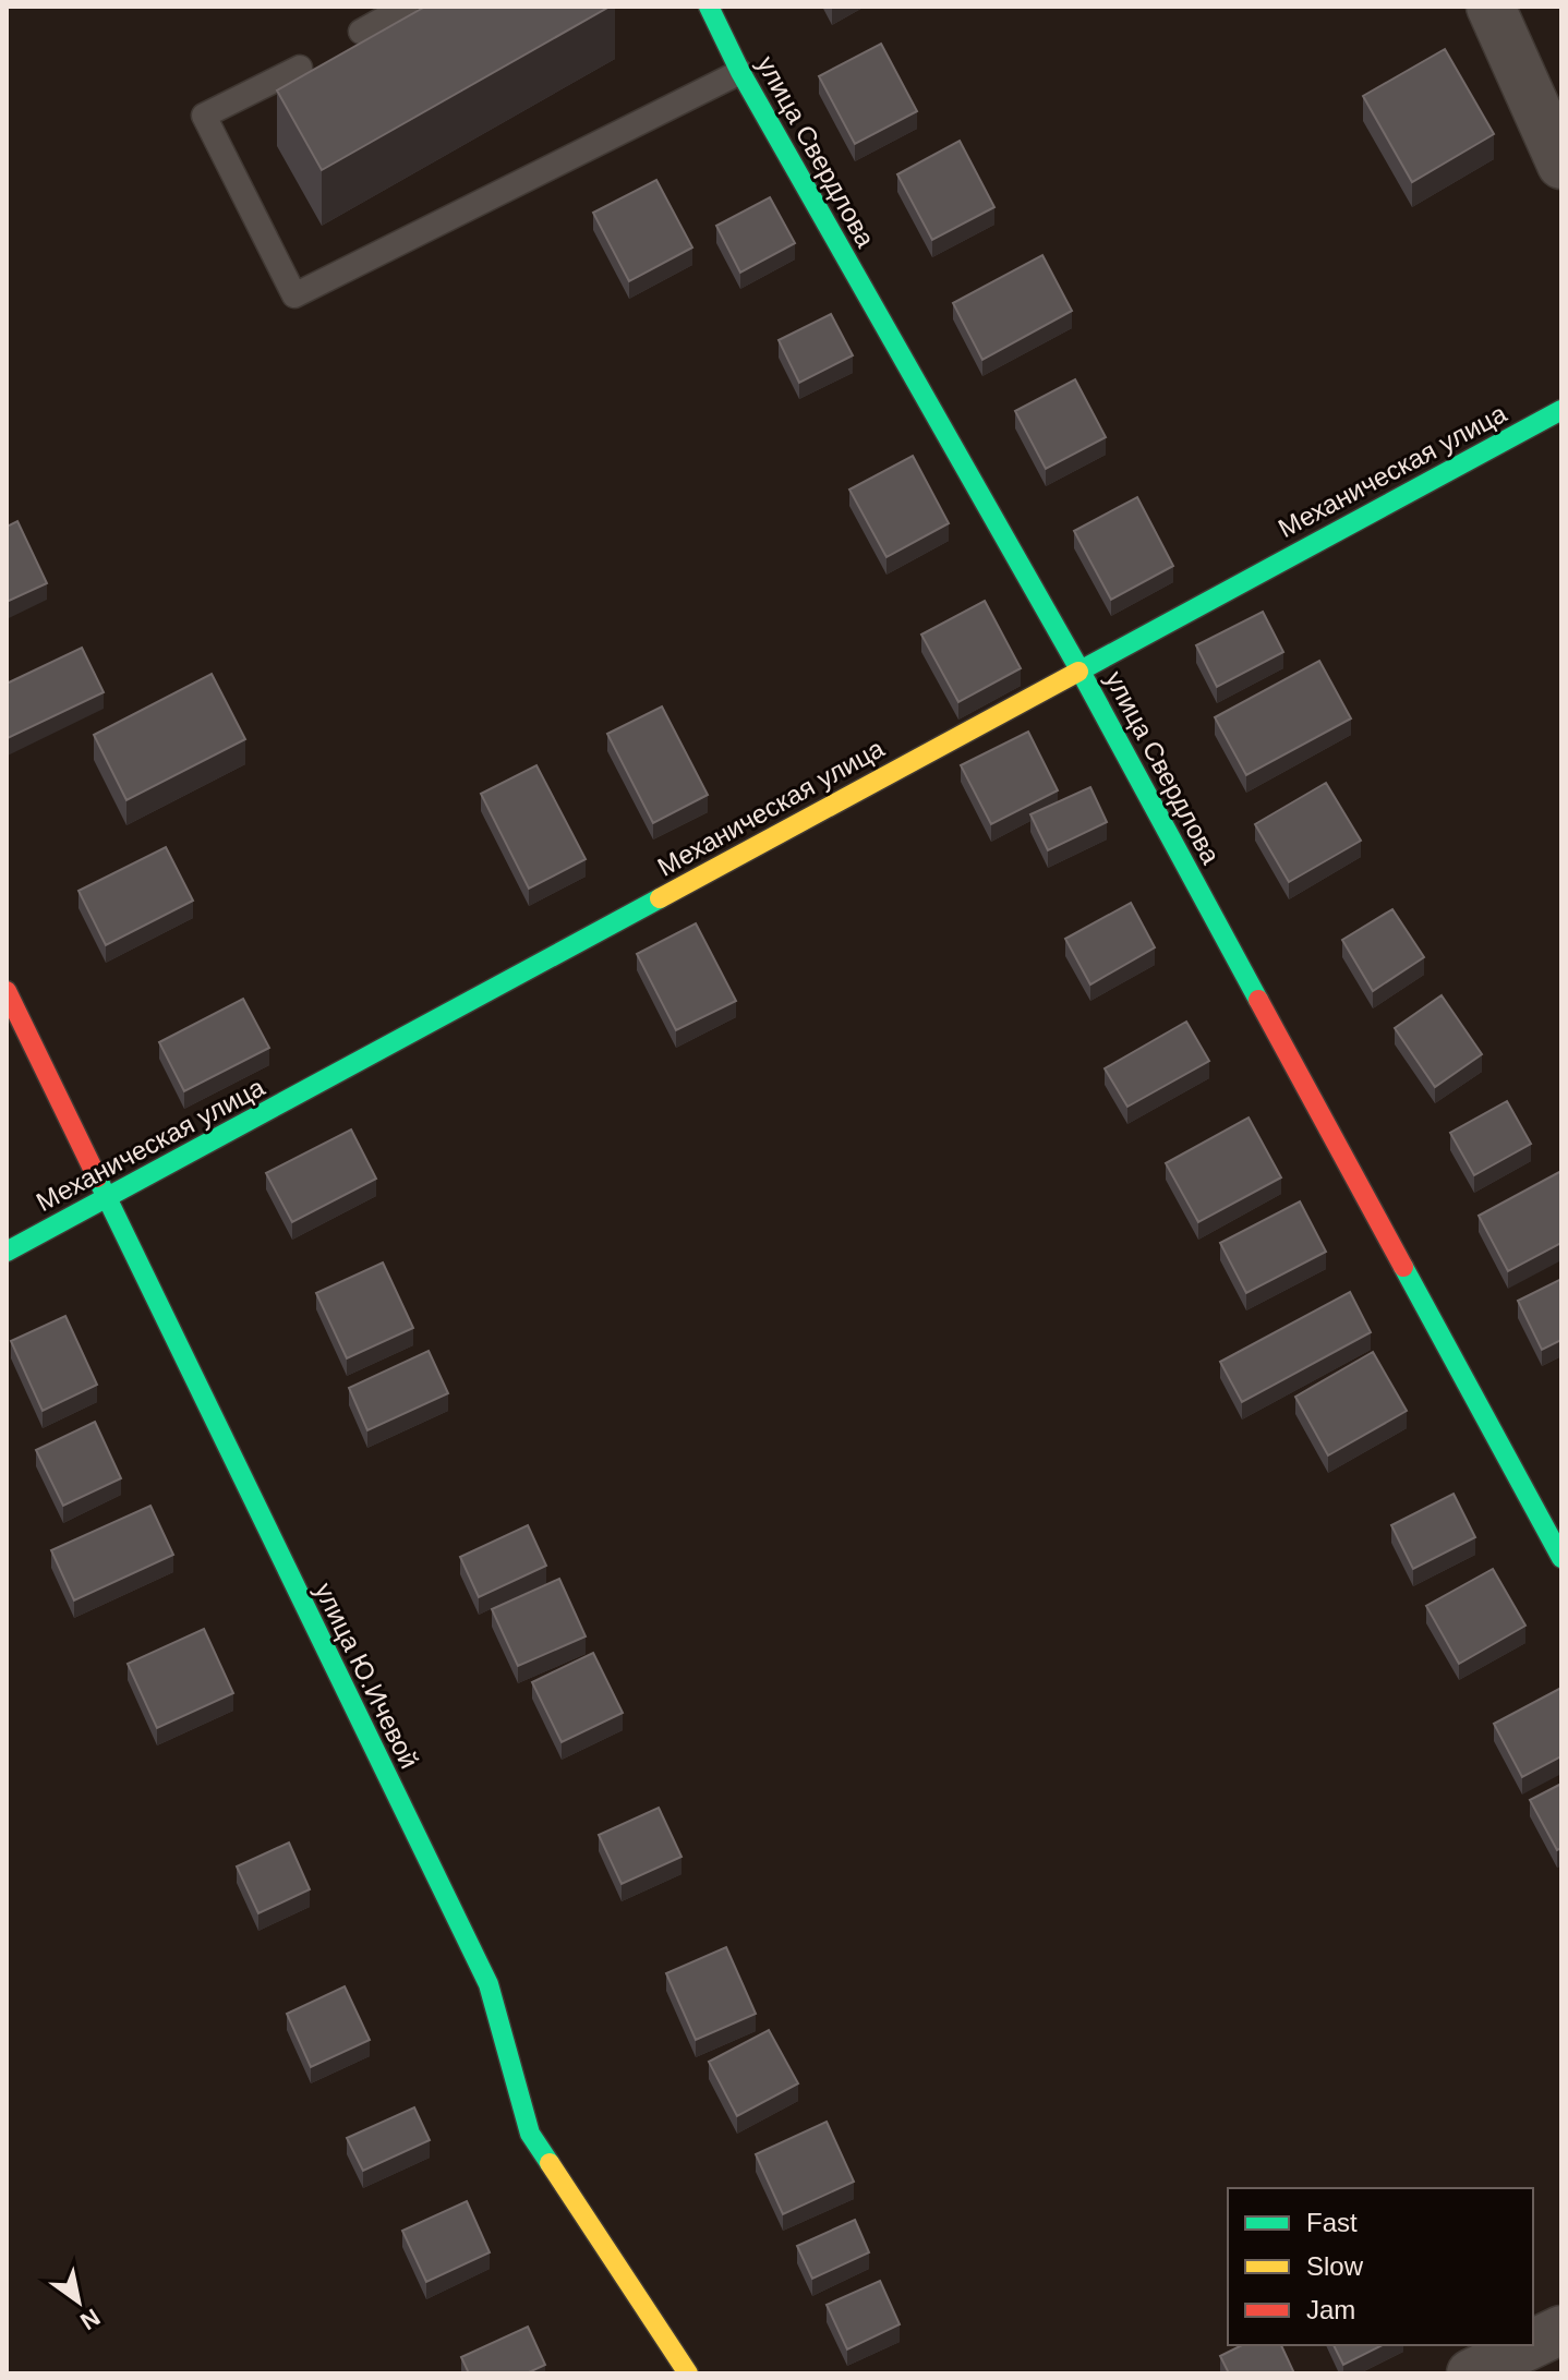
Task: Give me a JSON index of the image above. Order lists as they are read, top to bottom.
{
  "streets": {
    "street": ["улица Свердлова", "Механическая улица", "улица Ю.Ичевой"]
  },
  "crossings": [
    ["улица Свердлова", "Механическая улица"],
    ["Механическая улица", "улица Ю.Ичевой"]
  ],
  "legend": ["Fast", "Slow", "Jam"],
  "north": "bottom right"
}
